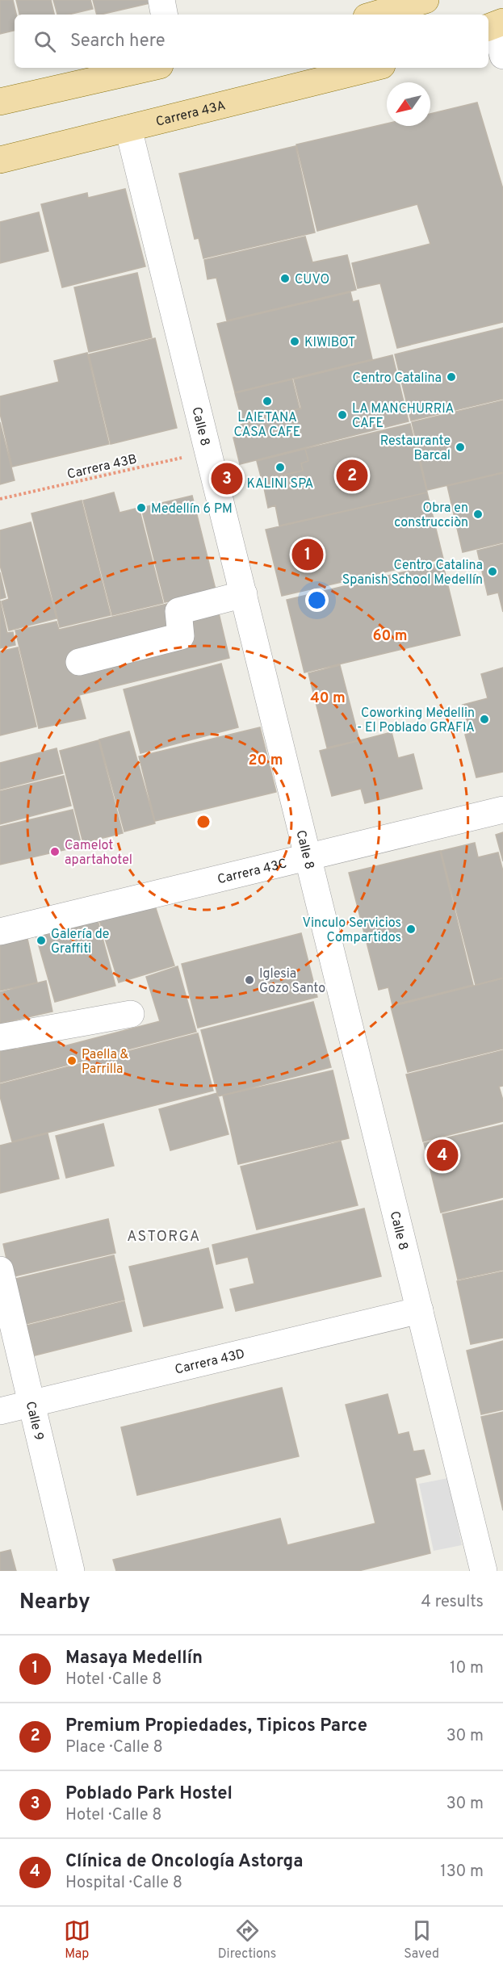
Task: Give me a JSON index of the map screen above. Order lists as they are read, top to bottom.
{
  "streets": {
    "main road": ["Carrera 43A"],
    "street": [
      "Calle 8",
      "Carrera 43C",
      "Carrera 43D",
      "Calle 9"
    ],
    "path": ["Carrera 43B"]
  },
  "crossings": [
    ["Carrera 43A", "Calle 8"],
    ["Calle 8", "Carrera 43B"],
    ["Calle 8", "Carrera 43C"],
    ["Calle 8", "Carrera 43D"],
    ["Carrera 43D", "Calle 9"]
  ],
  "districts": ["ASTORGA"],
  "places": [
    "CUVO",
    "KIWIBOT",
    "Centro Catalina",
    "LAIETANA CASA CAFE",
    "LA MANCHURRIA CAFE",
    "Restaurante Barcal",
    "KALINI SPA",
    "Medellín 6 PM",
    "Obra en construcciòn",
    "Centro Catalina Spanish School Medellín",
    "Coworking Medellin - El Poblado GRAFIA",
    "Camelot apartahotel",
    "Vinculo Servicios Compartidos",
    "Galería de Graffiti",
    "Iglesia Gozo Santo",
    "Paella & Parrilla"
  ],
  "north": "bottom left",
  "page": {
    "search": "Search here",
    "pins": [
      "2",
      "3",
      "1",
      "4"
    ],
    "heading": ["Nearby", "4 results"],
    "list": [
      {
        "mark": "1",
        "name": "Masaya Medellín",
        "note": "Hotel · Calle 8",
        "value": "10 m"
      },
      {
        "mark": "2",
        "name": "Premium Propiedades, Tipicos Parce",
        "note": "Place · Calle 8",
        "value": "30 m"
      },
      {
        "mark": "3",
        "name": "Poblado Park Hostel",
        "note": "Hotel · Calle 8",
        "value": "30 m"
      },
      {
        "mark": "4",
        "name": "Clínica de Oncología Astorga",
        "note": "Hospital · Calle 8",
        "value": "130 m"
      }
    ],
    "nav": ["Map", "Directions", "Saved"]
  },
  "rings": ["60 m", "40 m", "20 m"]
}
